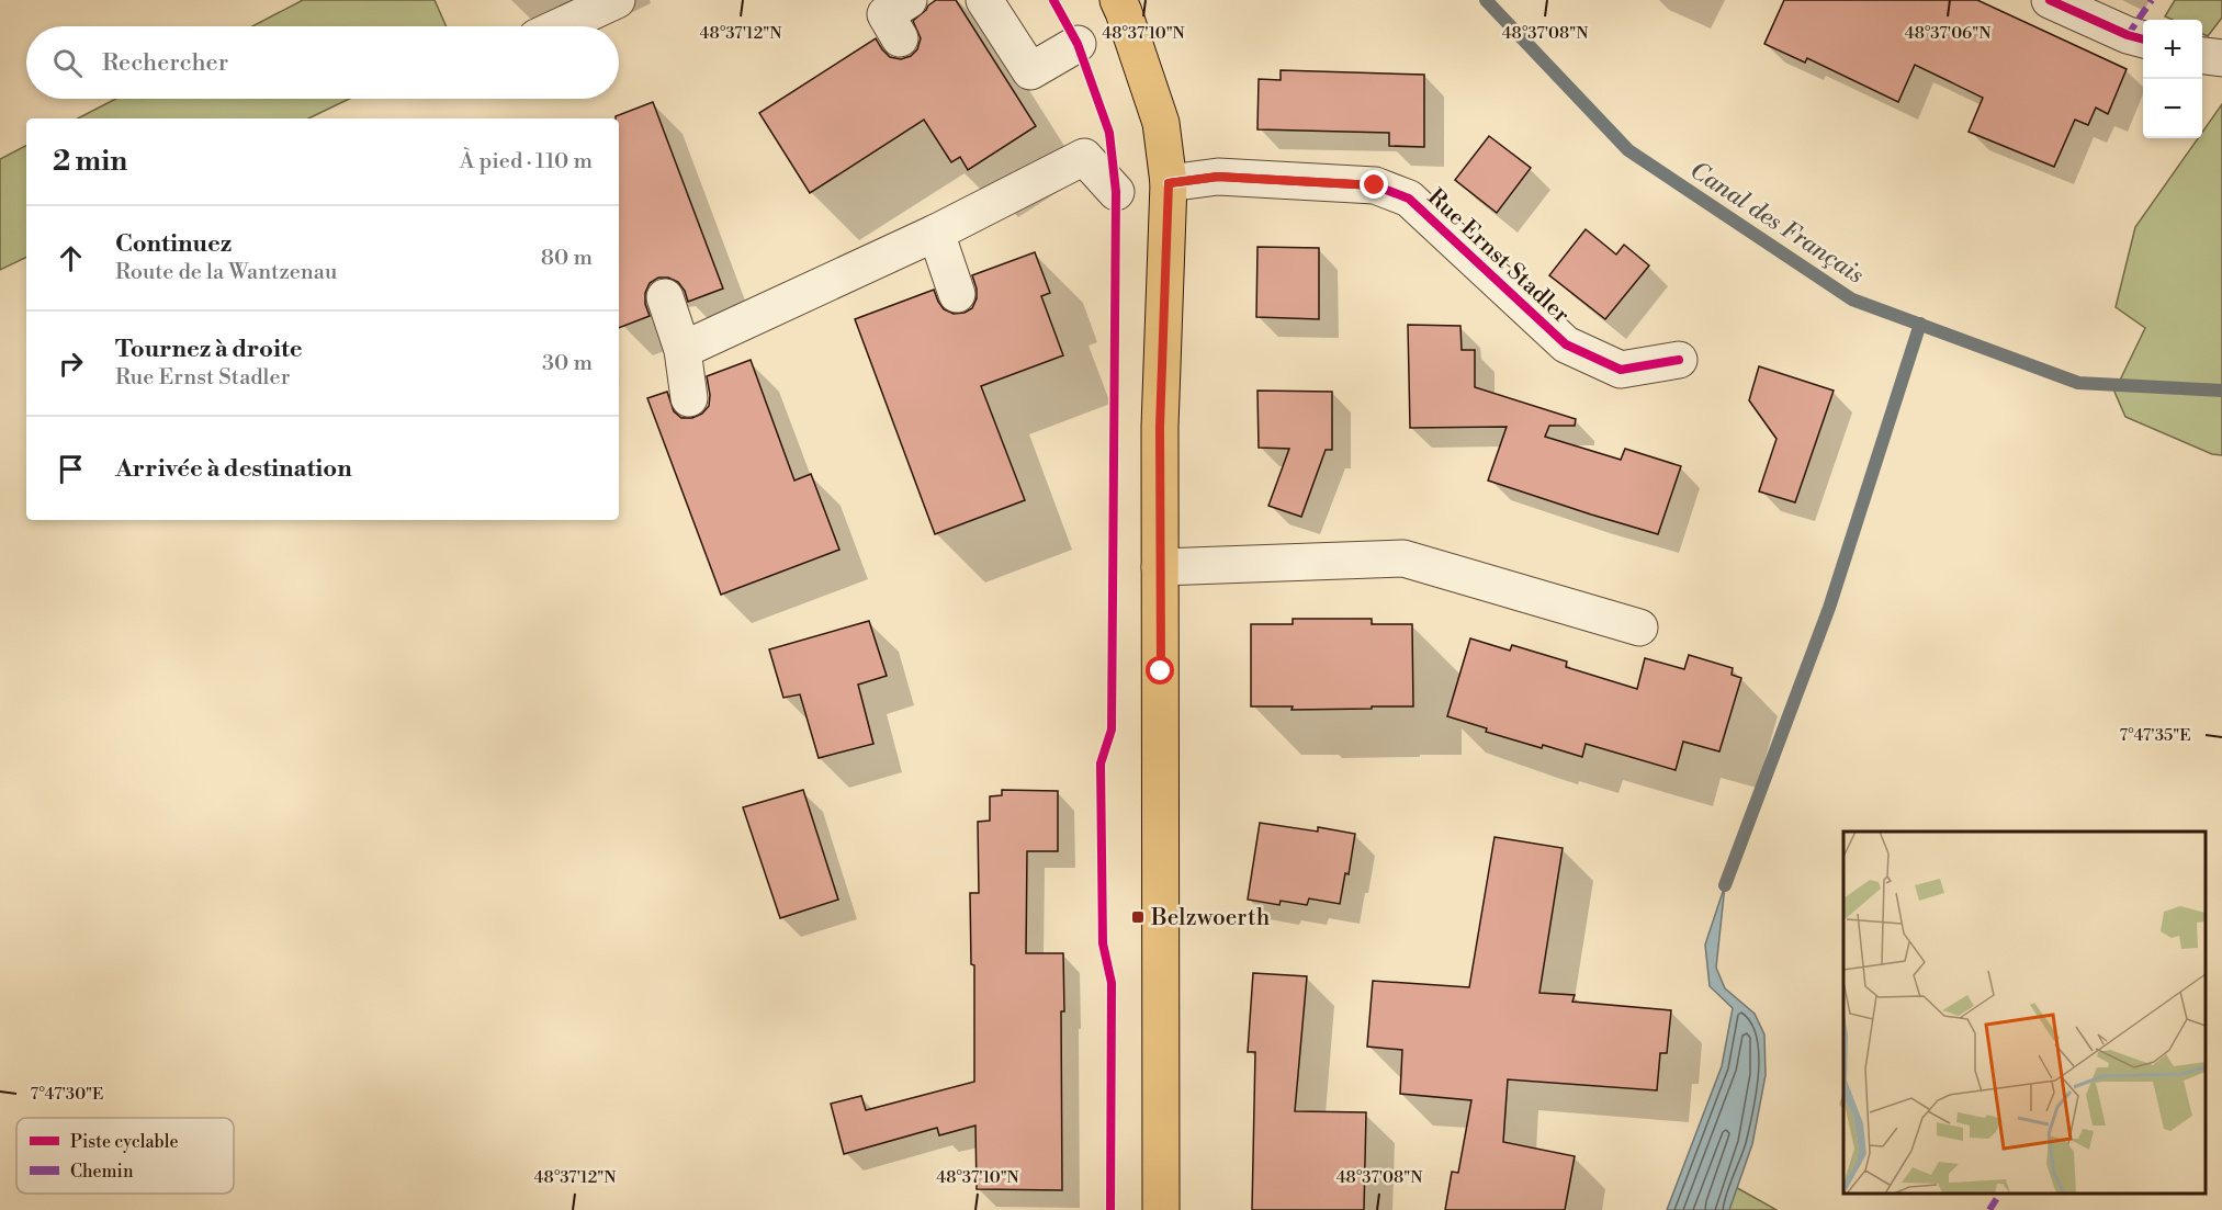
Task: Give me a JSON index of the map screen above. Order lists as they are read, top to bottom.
{
  "streets": {
    "street": ["Rue Ernst Stadler"]
  },
  "water": ["Canal des Français"],
  "places": {
    "transit": ["Belzwoerth"]
  },
  "legend": ["Piste cyclable", "Chemin"],
  "page": {
    "map_buttons": ["+", "−"],
    "search": "Rechercher",
    "heading": ["2 min", "À pied · 110 m"],
    "list": [
      ["Continuez", "Route de la Wantzenau", "80 m"],
      ["Tournez à droite", "Rue Ernst Stadler", "30 m"],
      "Arrivée à destination"
    ]
  },
  "coordinates": [
    "48°37'12\"N",
    "48°37'10\"N",
    "48°37'08\"N",
    "48°37'06\"N",
    "7°47'35\"E",
    "7°47'30\"E"
  ]
}
